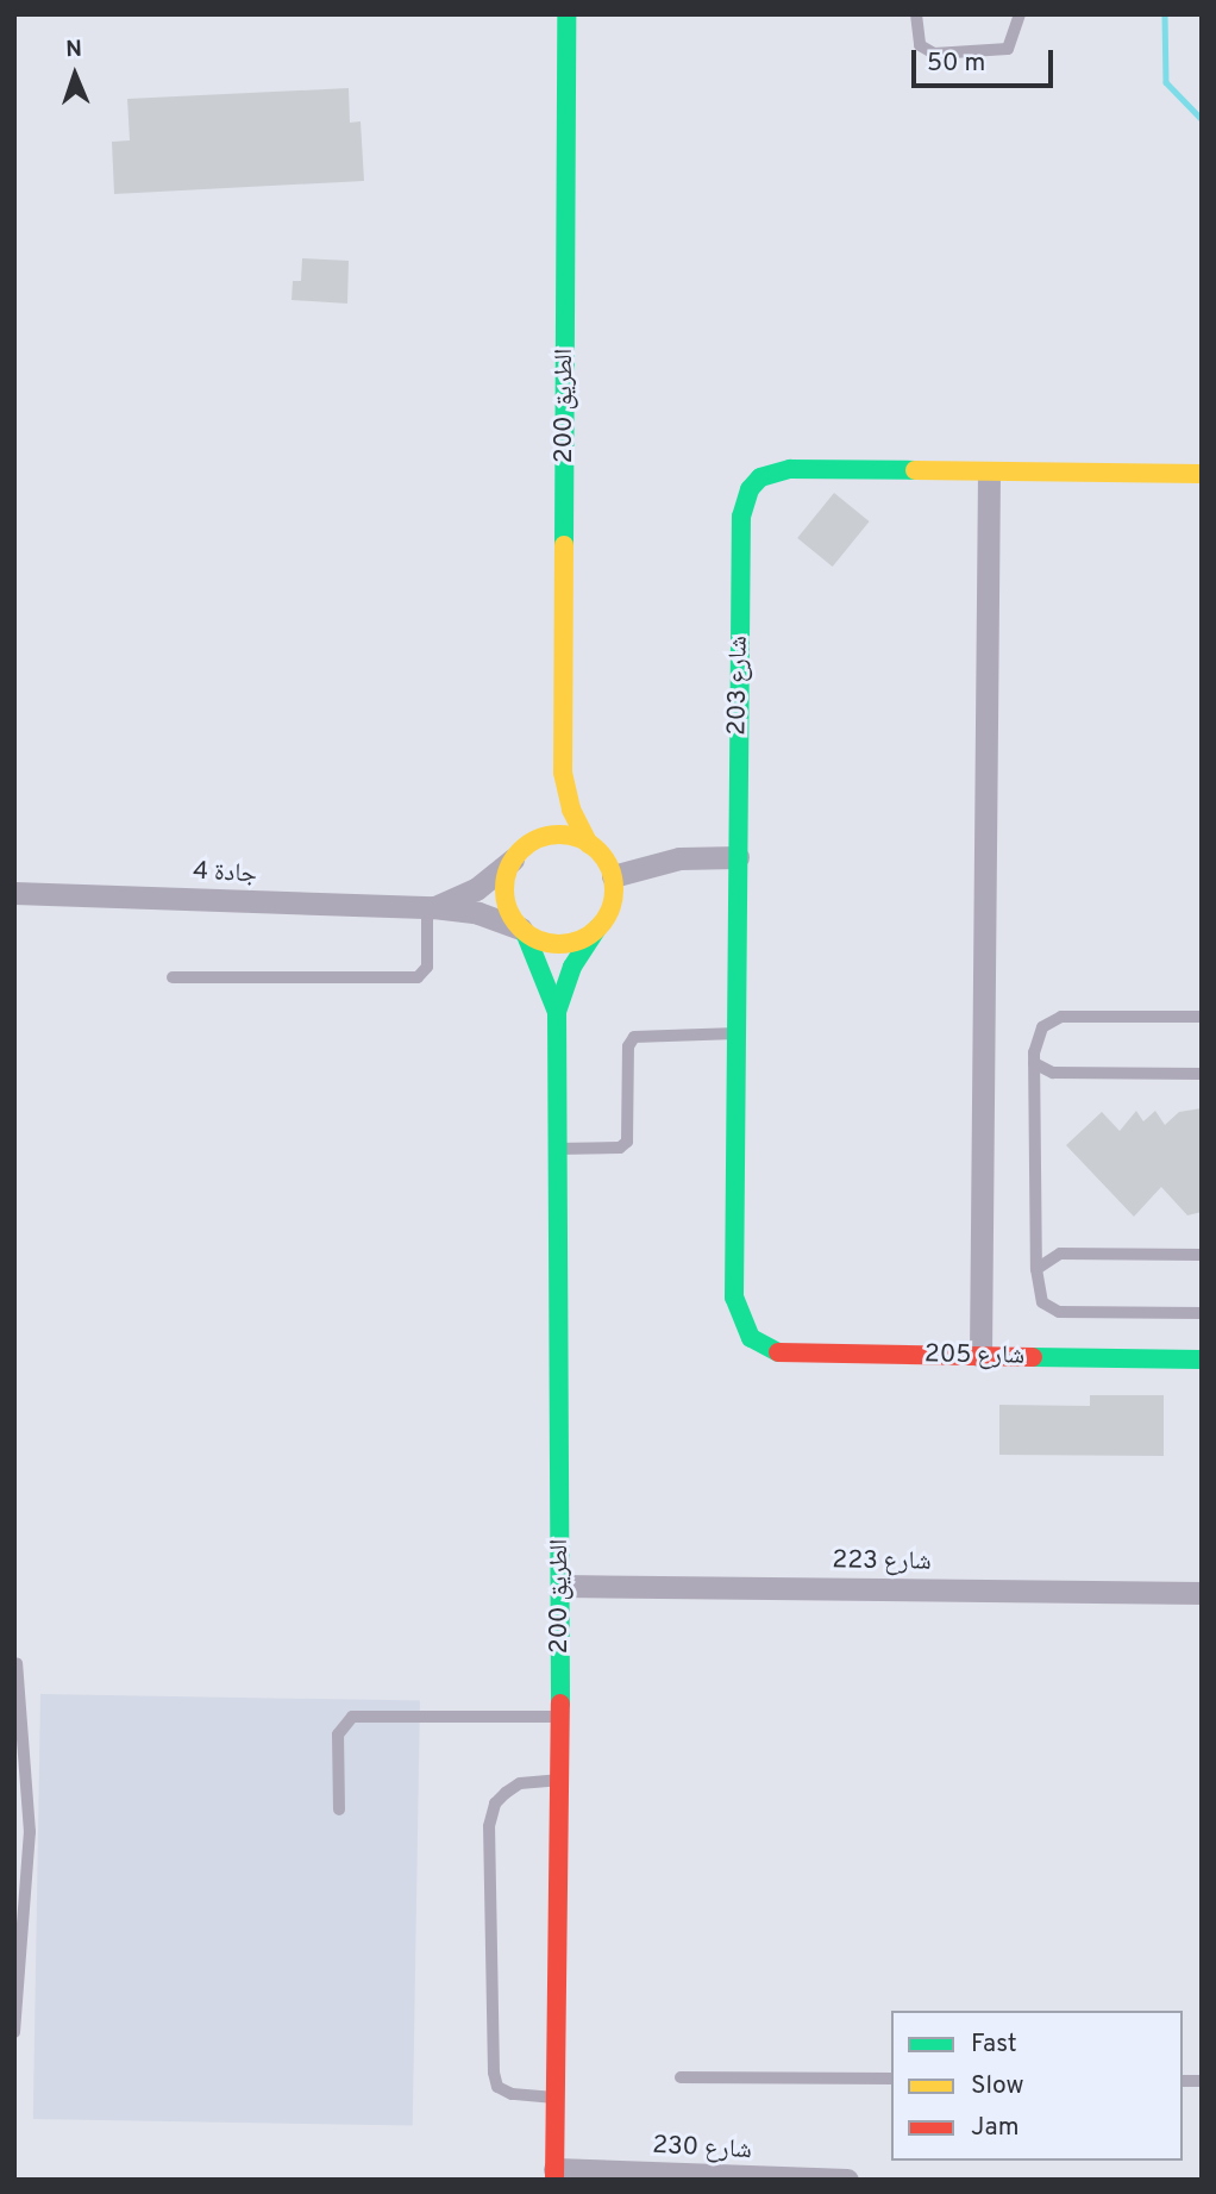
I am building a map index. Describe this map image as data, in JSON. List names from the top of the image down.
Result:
{
  "streets": {
    "main road": ["الطريق 200", "شارع 203", "شارع 205"],
    "street": ["جادة 4", "شارع 223", "شارع 230"]
  },
  "crossings": [
    ["الطريق 200", "جادة 4"],
    ["الطريق 200", "شارع 223"],
    ["الطريق 200", "شارع 230"],
    ["شارع 203", "شارع 205"]
  ],
  "legend": ["Fast", "Slow", "Jam"],
  "scale_bar": "50 m",
  "north": "top"
}
